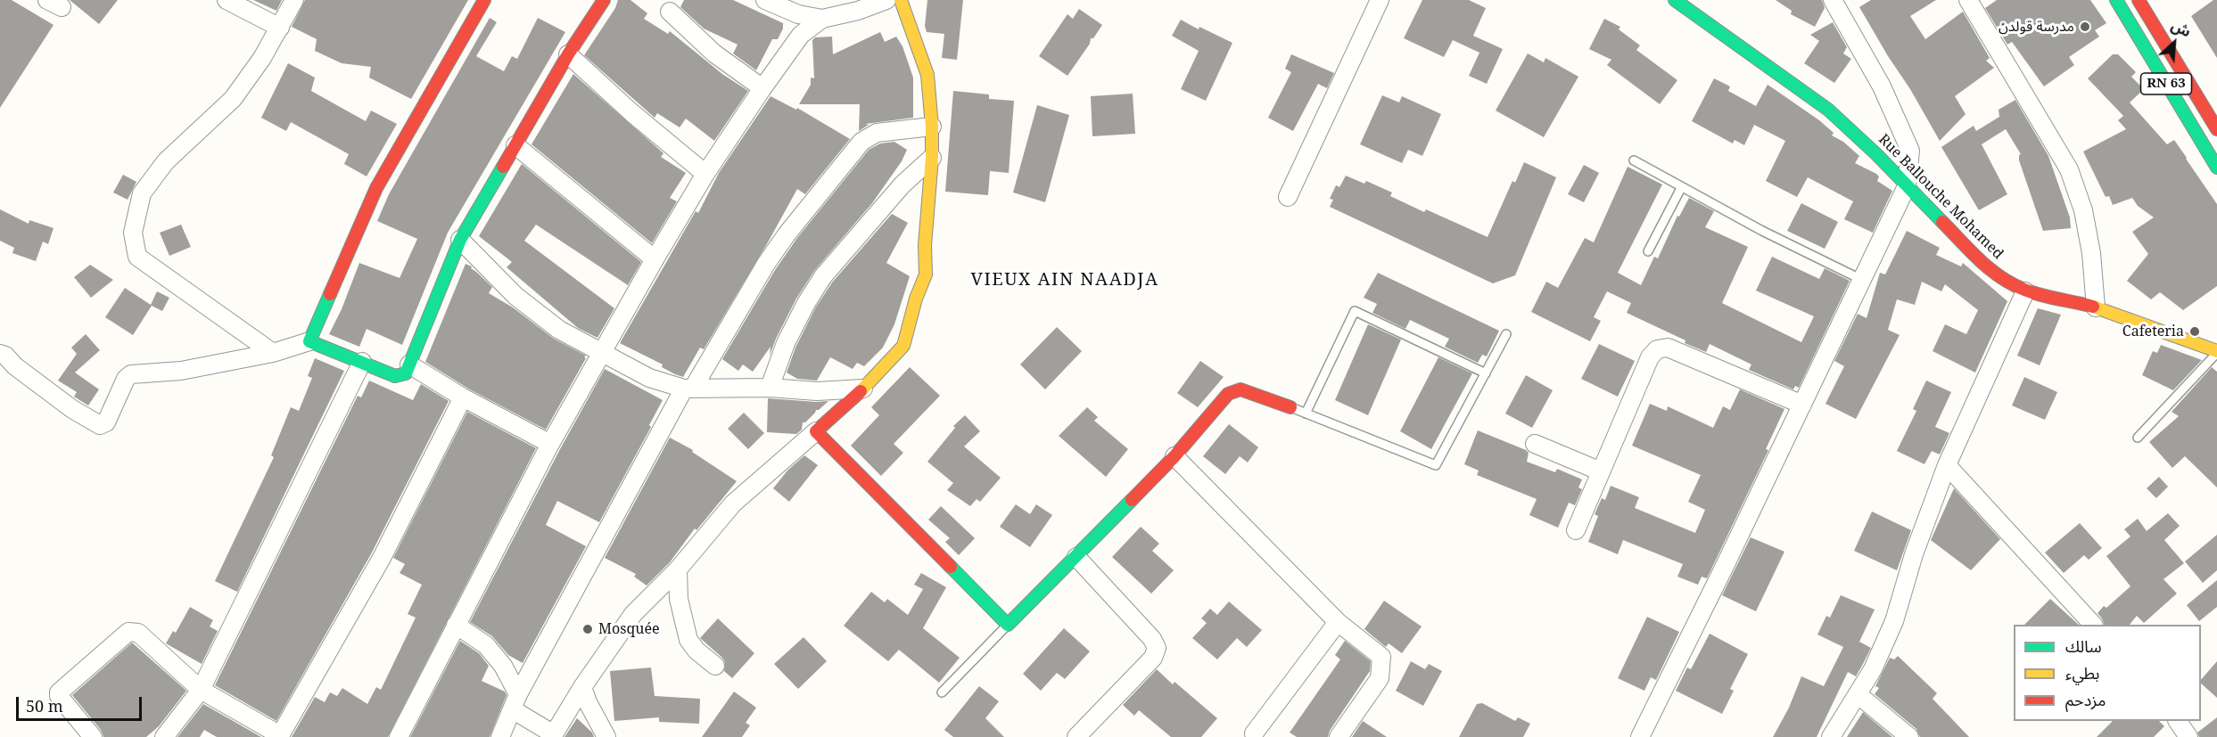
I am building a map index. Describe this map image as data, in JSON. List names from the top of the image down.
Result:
{
  "streets": {
    "street": ["RN 63", "Rue Ballouche Mohamed"]
  },
  "districts": ["VIEUX AIN NAADJA"],
  "places": ["مدرسة قولدن", "Cafeteria", "Mosquée"],
  "legend": ["سالك", "بطيء", "مزدحم"],
  "scale_bar": "50 m",
  "north": "top right"
}
